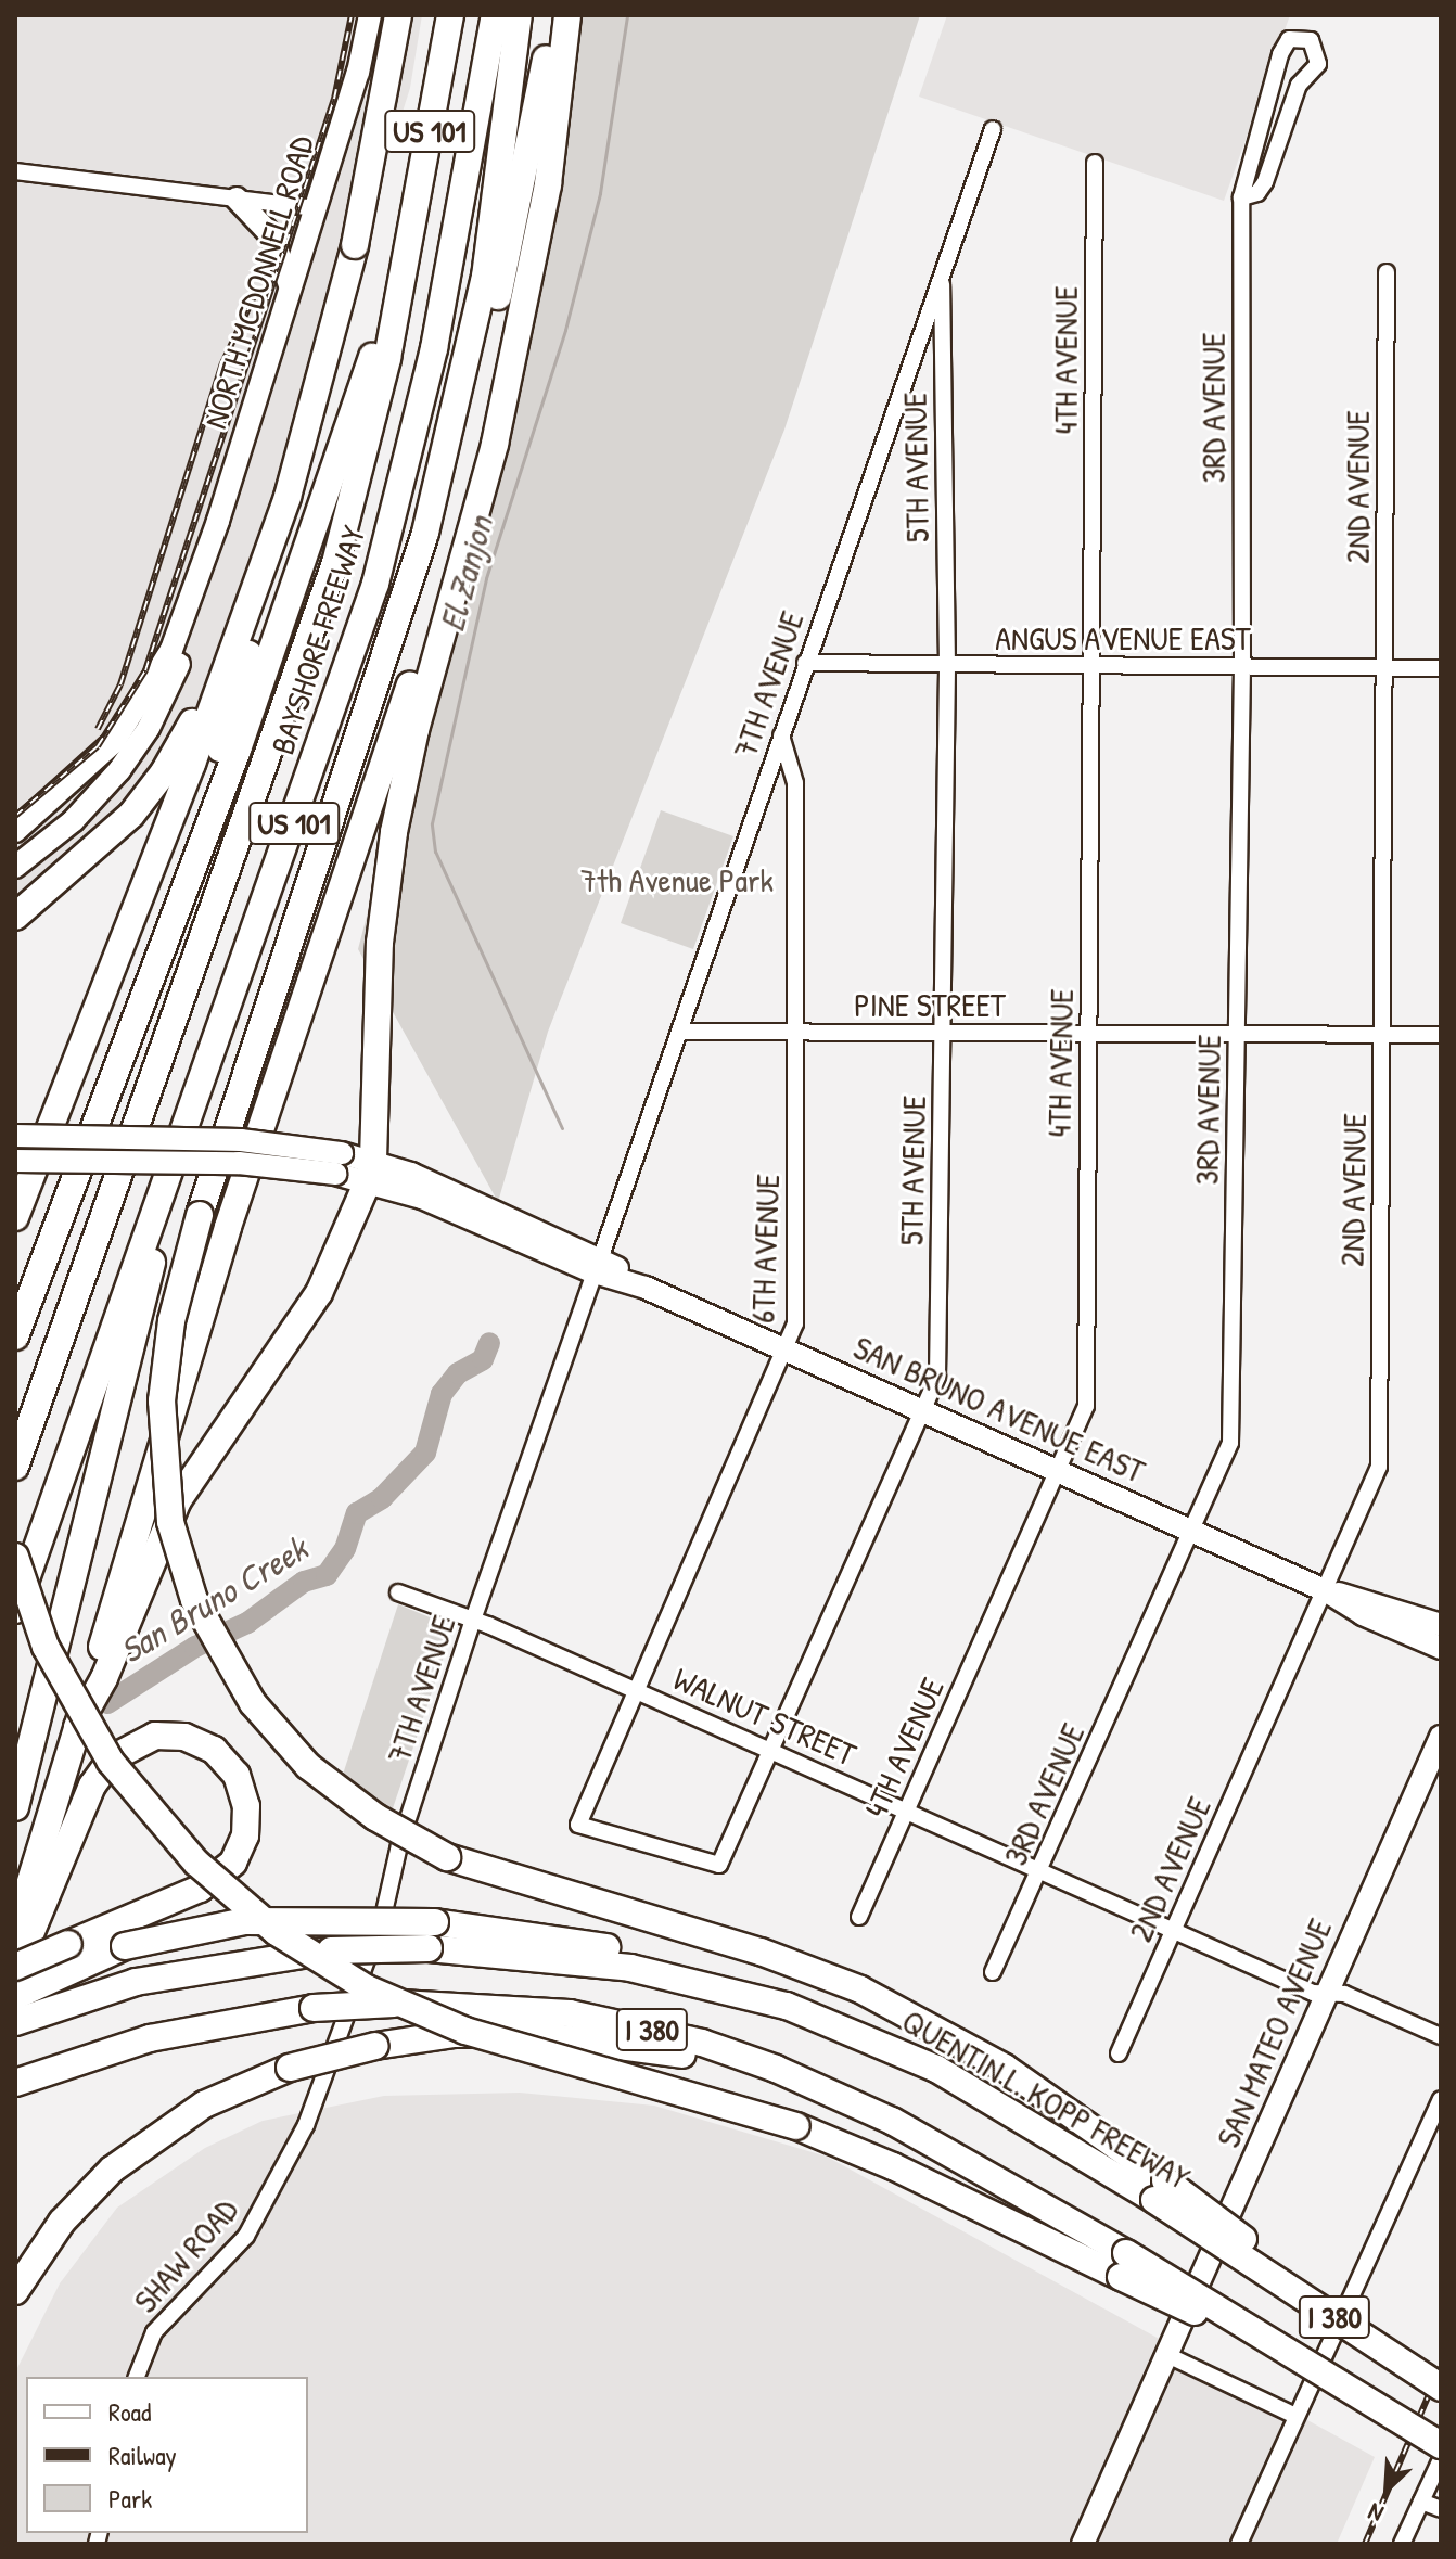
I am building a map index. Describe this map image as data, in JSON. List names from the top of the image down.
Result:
{
  "streets": {
    "highway": [
      "US 101",
      "BAYSHORE FREEWAY",
      "I 380",
      "QUENTIN L. KOPP FREEWAY"
    ],
    "main road": ["NORTH MCDONNELL ROAD", "SAN BRUNO AVENUE EAST", "SAN MATEO AVENUE"],
    "street": [
      "4TH AVENUE",
      "3RD AVENUE",
      "5TH AVENUE",
      "2ND AVENUE",
      "ANGUS AVENUE EAST",
      "7TH AVENUE",
      "PINE STREET",
      "6TH AVENUE",
      "WALNUT STREET",
      "SHAW ROAD"
    ]
  },
  "crossings": [
    ["4TH AVENUE", "ANGUS AVENUE EAST"],
    ["4TH AVENUE", "PINE STREET"],
    ["4TH AVENUE", "SAN BRUNO AVENUE EAST"],
    ["4TH AVENUE", "WALNUT STREET"],
    ["3RD AVENUE", "ANGUS AVENUE EAST"],
    ["3RD AVENUE", "PINE STREET"],
    ["3RD AVENUE", "SAN BRUNO AVENUE EAST"],
    ["3RD AVENUE", "WALNUT STREET"],
    ["5TH AVENUE", "ANGUS AVENUE EAST"],
    ["5TH AVENUE", "7TH AVENUE"],
    ["5TH AVENUE", "PINE STREET"],
    ["5TH AVENUE", "6TH AVENUE"],
    ["5TH AVENUE", "SAN BRUNO AVENUE EAST"],
    ["5TH AVENUE", "WALNUT STREET"],
    ["2ND AVENUE", "ANGUS AVENUE EAST"],
    ["2ND AVENUE", "PINE STREET"],
    ["2ND AVENUE", "SAN BRUNO AVENUE EAST"],
    ["2ND AVENUE", "WALNUT STREET"],
    ["ANGUS AVENUE EAST", "7TH AVENUE"],
    ["7TH AVENUE", "PINE STREET"],
    ["7TH AVENUE", "6TH AVENUE"],
    ["7TH AVENUE", "SAN BRUNO AVENUE EAST"],
    ["7TH AVENUE", "WALNUT STREET"],
    ["7TH AVENUE", "SHAW ROAD"],
    ["PINE STREET", "6TH AVENUE"],
    ["6TH AVENUE", "SAN BRUNO AVENUE EAST"],
    ["6TH AVENUE", "WALNUT STREET"],
    ["WALNUT STREET", "SAN MATEO AVENUE"]
  ],
  "water": ["El Zanjon", "San Bruno Creek"],
  "parks": ["7th Avenue Park"],
  "legend": ["Road", "Railway", "Park"],
  "north": "bottom left"
}
